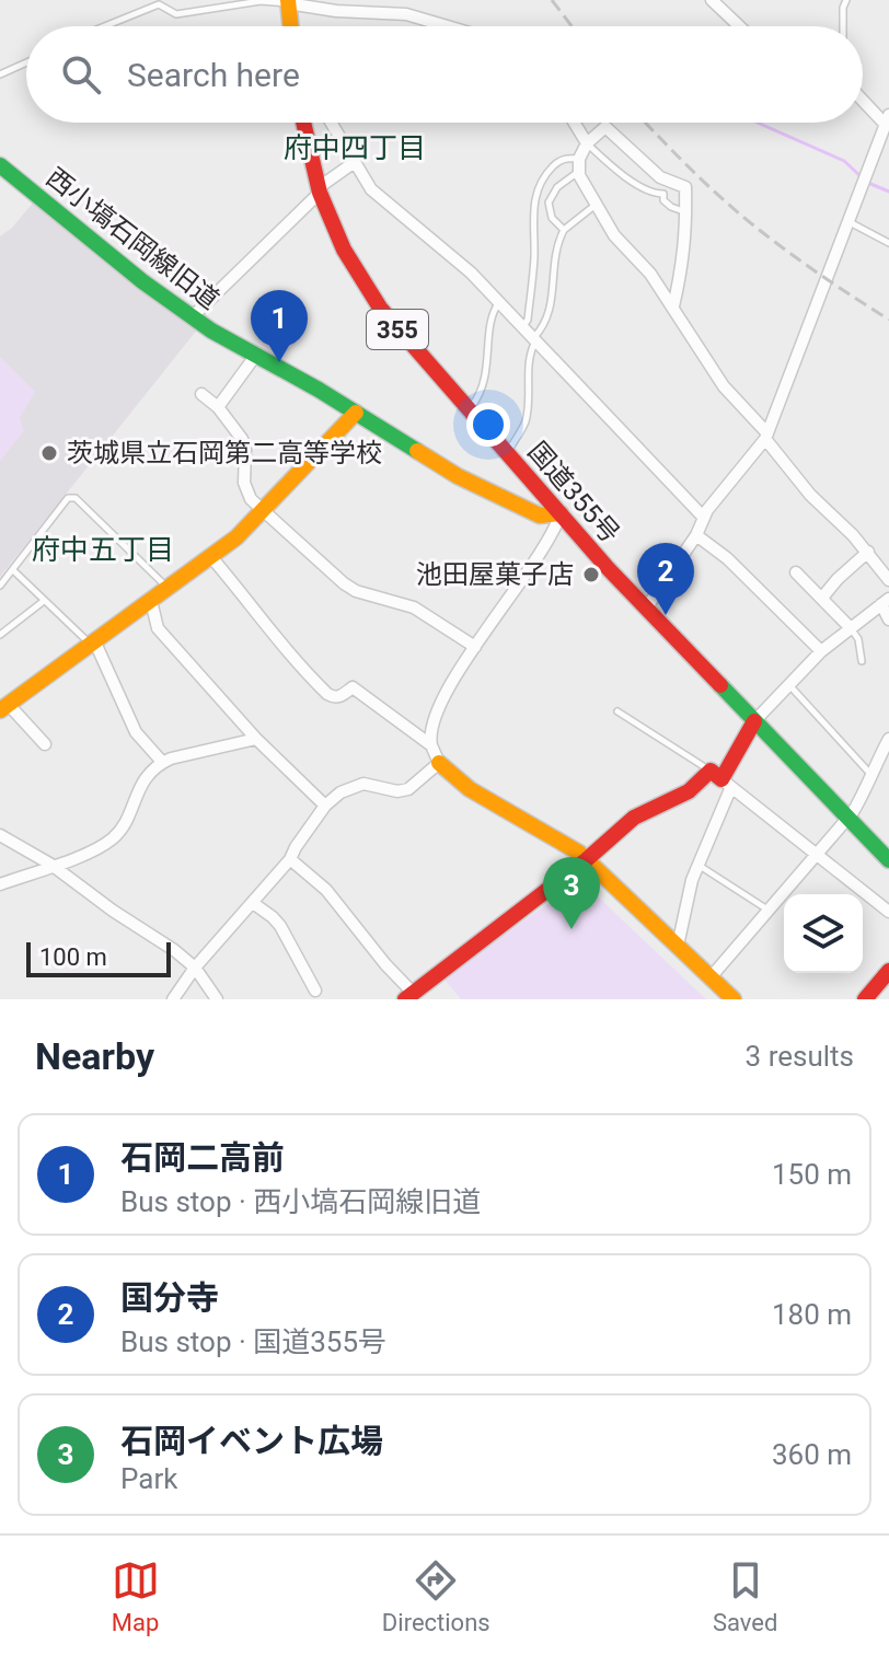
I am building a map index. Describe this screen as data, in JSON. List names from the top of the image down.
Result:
{
  "streets": {
    "main road": ["西小塙石岡線旧道", "355", "国道355号"]
  },
  "crossings": [
    ["西小塙石岡線旧道", "国道355号"]
  ],
  "districts": ["府中四丁目", "府中五丁目"],
  "places": ["茨城県立石岡第二高等学校", "池田屋菓子店"],
  "scale_bar": "100 m",
  "page": {
    "search": "Search here",
    "pins": ["1", "2", "3"],
    "scale": "100 m",
    "heading": ["Nearby", "3 results"],
    "list": [
      {
        "mark": "1",
        "name": "石岡二高前",
        "note": "Bus stop · 西小塙石岡線旧道",
        "value": "150 m"
      },
      {
        "mark": "2",
        "name": "国分寺",
        "note": "Bus stop · 国道355号",
        "value": "180 m"
      },
      {
        "mark": "3",
        "name": "石岡イベント広場",
        "note": "Park",
        "value": "360 m"
      }
    ],
    "nav": ["Map", "Directions", "Saved"]
  }
}
